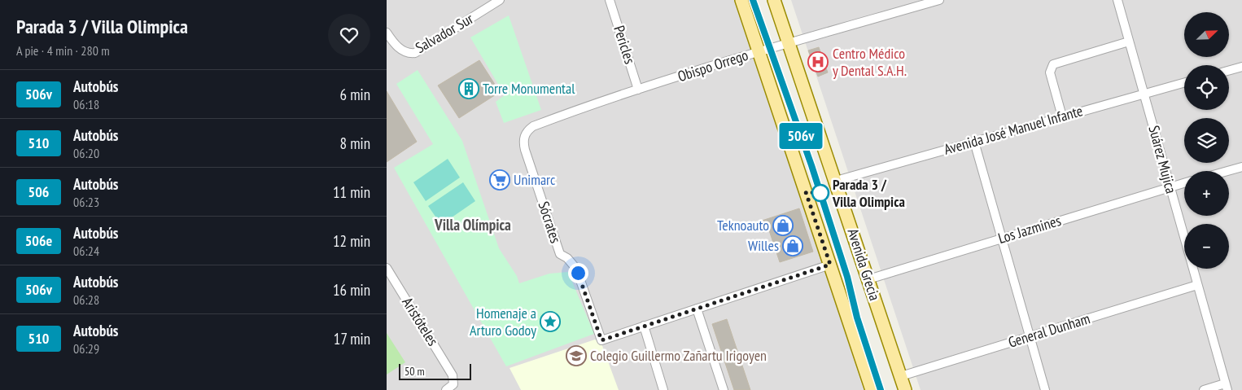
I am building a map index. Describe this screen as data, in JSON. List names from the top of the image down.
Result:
{
  "streets": {
    "main road": ["Avenida Grecia"],
    "street": [
      "Salvador Sur",
      "Pericles",
      "Obispo Orrego",
      "Avenida José Manuel Infante",
      "Suárez Mujica",
      "Sócrates",
      "Los Jazmines",
      "Aristóteles",
      "General Dunham"
    ]
  },
  "crossings": [
    ["Pericles", "Obispo Orrego"],
    ["Obispo Orrego", "Sócrates"],
    ["Obispo Orrego", "Avenida Grecia"],
    ["Avenida José Manuel Infante", "Suárez Mujica"],
    ["Avenida José Manuel Infante", "Avenida Grecia"],
    ["Suárez Mujica", "Los Jazmines"],
    ["Suárez Mujica", "General Dunham"],
    ["Los Jazmines", "Avenida Grecia"],
    ["Avenida Grecia", "General Dunham"]
  ],
  "districts": ["Villa Olímpica"],
  "places": {
    "hospital": ["Centro Médico y Dental S.A.H."],
    "building": ["Torre Monumental"],
    "supermarket": ["Unimarc"],
    "other": ["Parada 3 / Villa Olimpica"],
    "shop": ["Teknoauto", "Willes"],
    "place": ["Homenaje a Arturo Godoy"],
    "school or university": ["Colegio Guillermo Zañartu Irigoyen"]
  },
  "lines": ["bus line 506v"],
  "scale_bar": "50 m",
  "north": "top right",
  "page": {
    "heading": ["Parada 3 / Villa Olimpica", "A pie · 4 min · 280 m"],
    "on_map": "506v",
    "map_buttons": ["+", "−"],
    "list": [
      {
        "mark": "506v",
        "name": "Autobús",
        "note": "06:18",
        "value": "6 min"
      },
      {
        "mark": "510",
        "name": "Autobús",
        "note": "06:20",
        "value": "8 min"
      },
      {
        "mark": "506",
        "name": "Autobús",
        "note": "06:23",
        "value": "11 min"
      },
      {
        "mark": "506e",
        "name": "Autobús",
        "note": "06:24",
        "value": "12 min"
      },
      {
        "mark": "506v",
        "name": "Autobús",
        "note": "06:28",
        "value": "16 min"
      },
      {
        "mark": "510",
        "name": "Autobús",
        "note": "06:29",
        "value": "17 min"
      }
    ],
    "scale": "50 m"
  }
}
